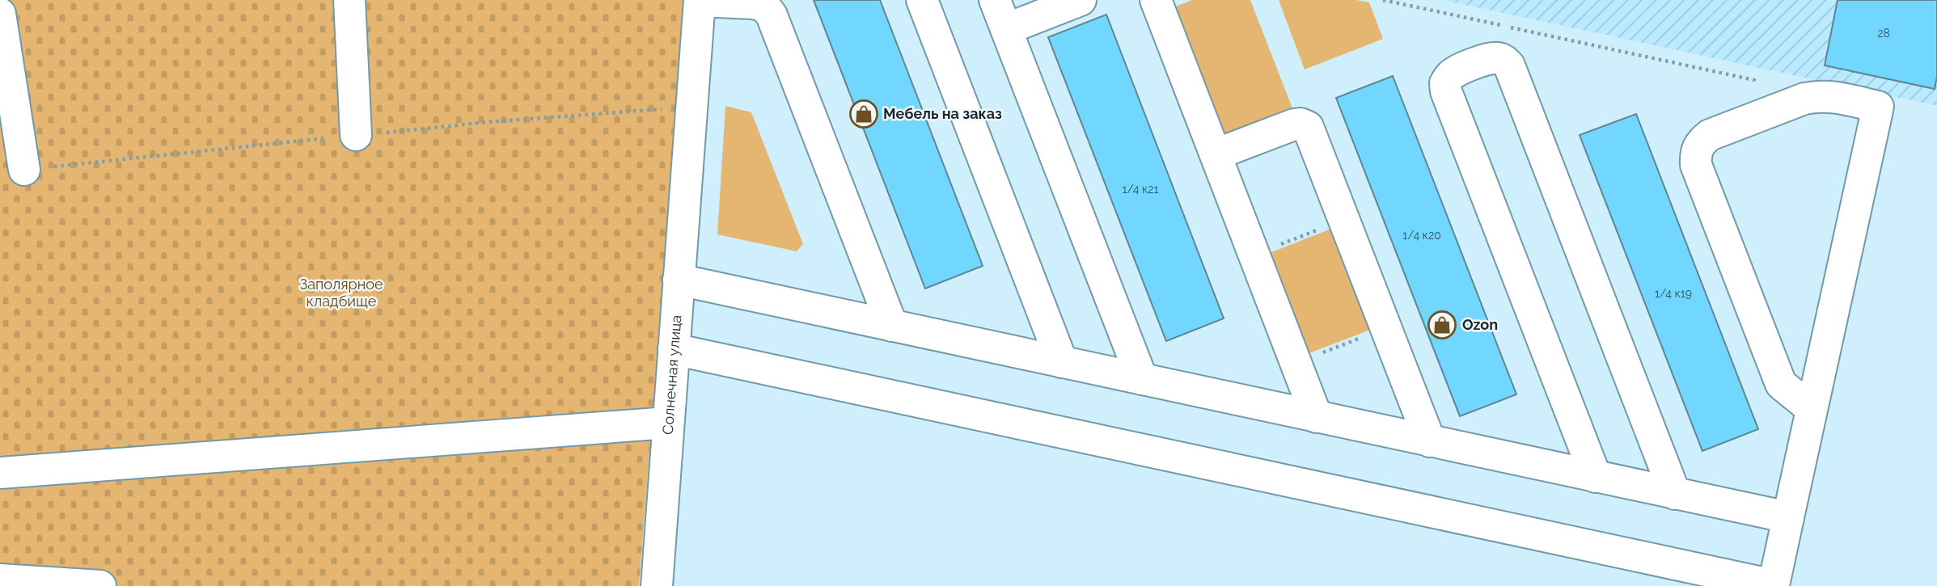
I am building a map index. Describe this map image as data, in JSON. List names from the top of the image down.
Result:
{
  "streets": {
    "street": ["Солнечная улица"]
  },
  "parks": ["Заполярное кладбище"],
  "places": {
    "shop": ["Мебель на заказ", "Ozon"]
  },
  "house_numbers": [
    "28",
    "1/4 к21",
    "1/4 к20",
    "1/4 к19"
  ]
}
